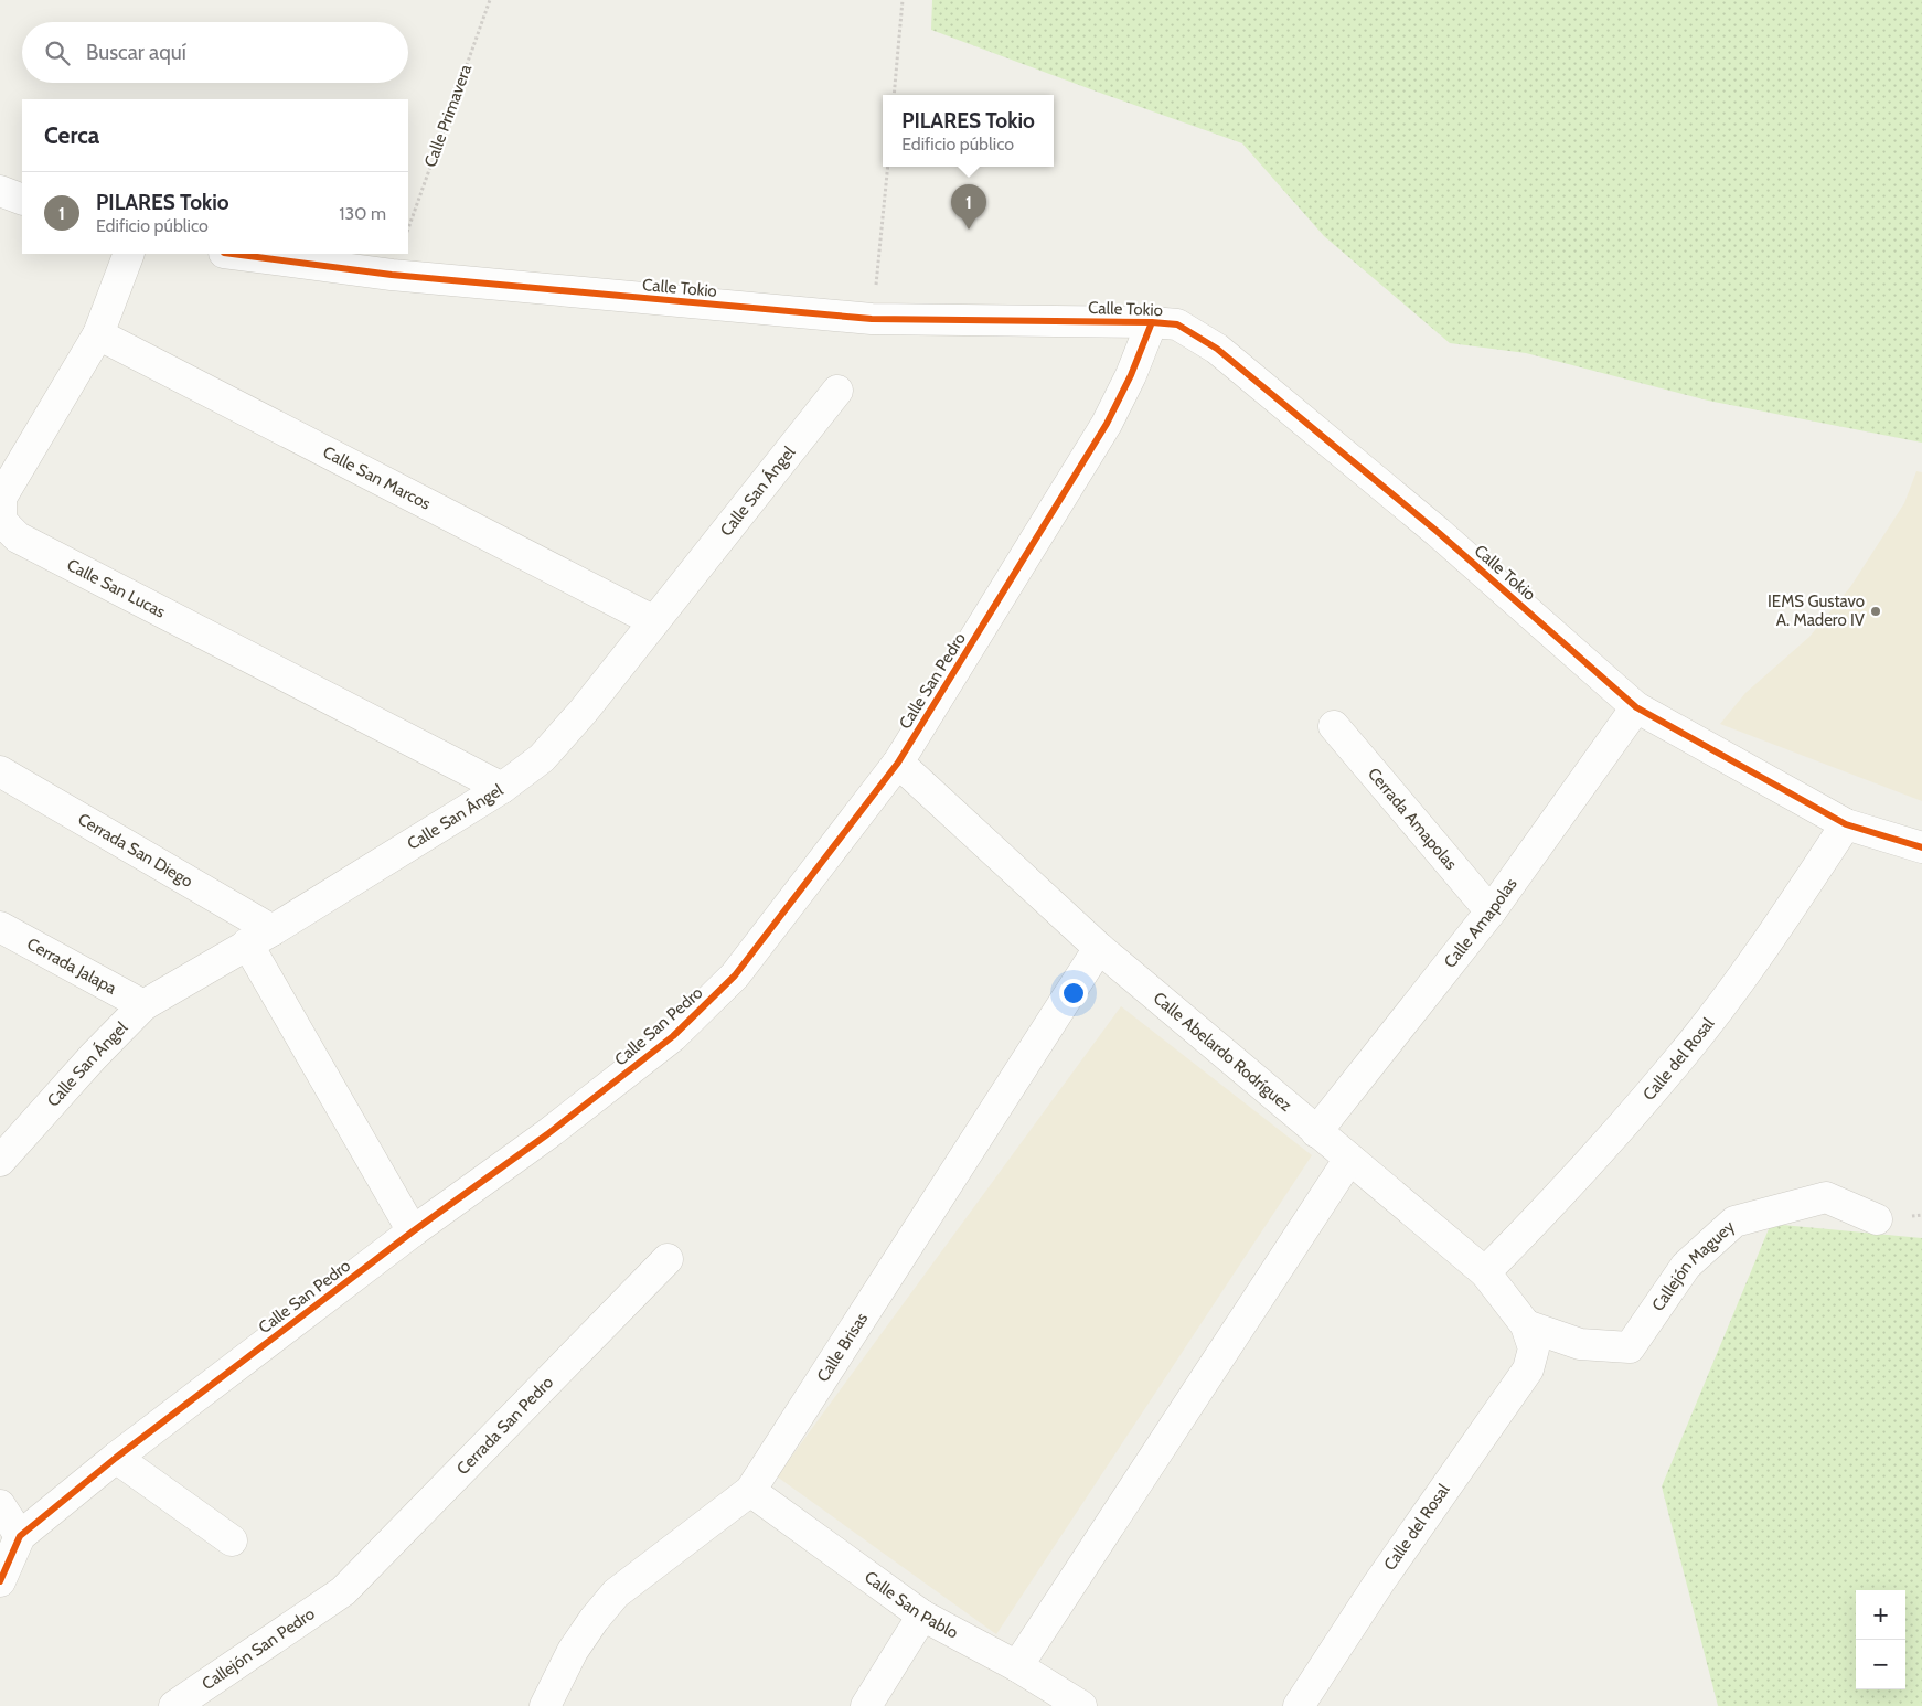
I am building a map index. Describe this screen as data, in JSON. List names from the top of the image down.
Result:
{
  "streets": {
    "street": [
      "Calle Tokio",
      "Calle San Marcos",
      "Calle San Ángel",
      "Calle San Lucas",
      "Calle San Pedro",
      "Cerrada Amapolas",
      "Cerrada San Diego",
      "Calle Amapolas",
      "Cerrada Jalapa",
      "Calle Abelardo Rodríguez",
      "Calle del Rosal",
      "Callejón Maguey",
      "Calle Brisas",
      "Cerrada San Pedro",
      "Calle San Pablo",
      "Callejón San Pedro"
    ],
    "path": ["Calle Primavera"]
  },
  "crossings": [
    ["Calle Tokio", "Calle San Pedro"],
    ["Calle Tokio", "Calle Amapolas"],
    ["Calle Tokio", "Calle del Rosal"],
    ["Calle San Marcos", "Calle San Ángel"],
    ["Calle San Marcos", "Calle San Lucas"],
    ["Calle San Ángel", "Calle San Lucas"],
    ["Calle San Ángel", "Cerrada San Diego"],
    ["Calle San Ángel", "Cerrada Jalapa"],
    ["Calle San Pedro", "Calle Abelardo Rodríguez"],
    ["Cerrada Amapolas", "Calle Amapolas"],
    ["Calle Amapolas", "Calle Abelardo Rodríguez"],
    ["Calle Abelardo Rodríguez", "Calle del Rosal"],
    ["Calle Abelardo Rodríguez", "Callejón Maguey"],
    ["Calle Abelardo Rodríguez", "Calle Brisas"],
    ["Calle del Rosal", "Callejón Maguey"],
    ["Calle Brisas", "Calle San Pablo"],
    ["Cerrada San Pedro", "Callejón San Pedro"]
  ],
  "places": ["IEMS Gustavo A. Madero IV"],
  "page": {
    "search": "Buscar aquí",
    "popup": ["PILARES Tokio", "Edificio público"],
    "heading": "Cerca",
    "list": [
      {
        "mark": "1",
        "name": "PILARES Tokio",
        "note": "Edificio público",
        "value": "130 m"
      }
    ],
    "pins": "1",
    "map_buttons": ["+", "−"]
  }
}
